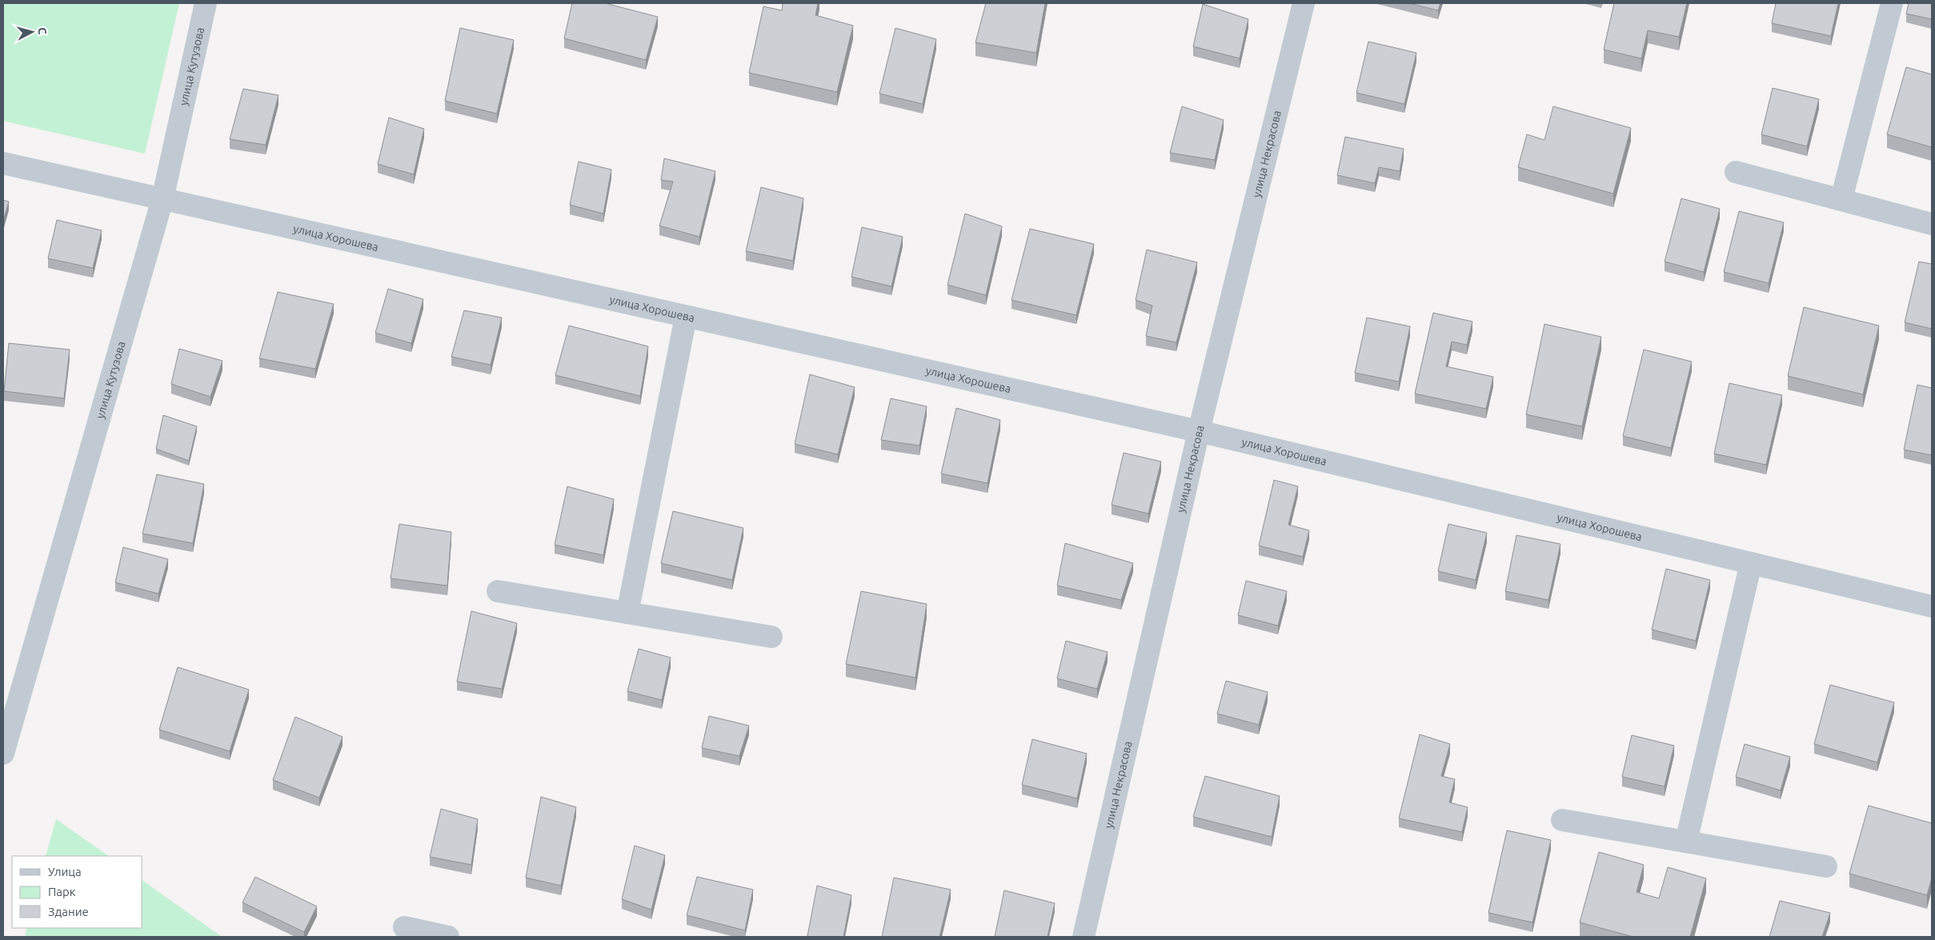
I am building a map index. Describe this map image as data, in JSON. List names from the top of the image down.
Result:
{
  "streets": {
    "street": ["улица Кутузова", "улица Некрасова", "улица Хорошева"]
  },
  "crossings": [
    ["улица Кутузова", "улица Хорошева"],
    ["улица Некрасова", "улица Хорошева"]
  ],
  "legend": ["Улица", "Парк", "Здание"],
  "north": "right"
}
